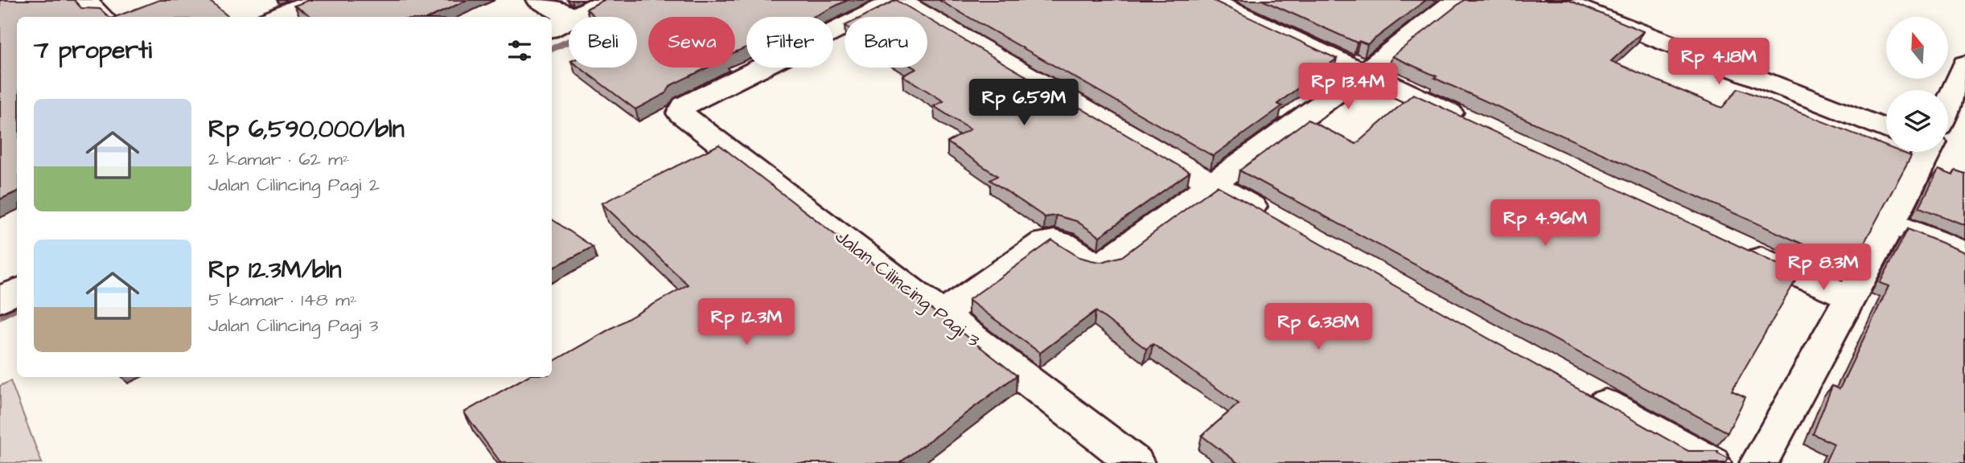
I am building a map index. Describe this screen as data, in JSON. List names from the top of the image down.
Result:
{
  "streets": {
    "street": ["Jalan Cilincing Pagi 3"]
  },
  "north": "top",
  "page": {
    "chip": [
      "Beli",
      "Sewa",
      "Filter",
      "Baru"
    ],
    "heading": "7 properti",
    "price": [
      "Rp 4.18M",
      "Rp 13.4M",
      "Rp 6.59M",
      "Rp 4.96M",
      "Rp 8.3M",
      "Rp 12.3M",
      "Rp 6.38M"
    ],
    "list": [
      {
        "name": "Rp 6,590,000/bln",
        "note": "2 kamar · 62 m² · Jalan Cilincing Pagi 2"
      },
      {
        "name": "Rp 12.3M/bln",
        "note": "5 kamar · 148 m² · Jalan Cilincing Pagi 3"
      }
    ]
  }
}
